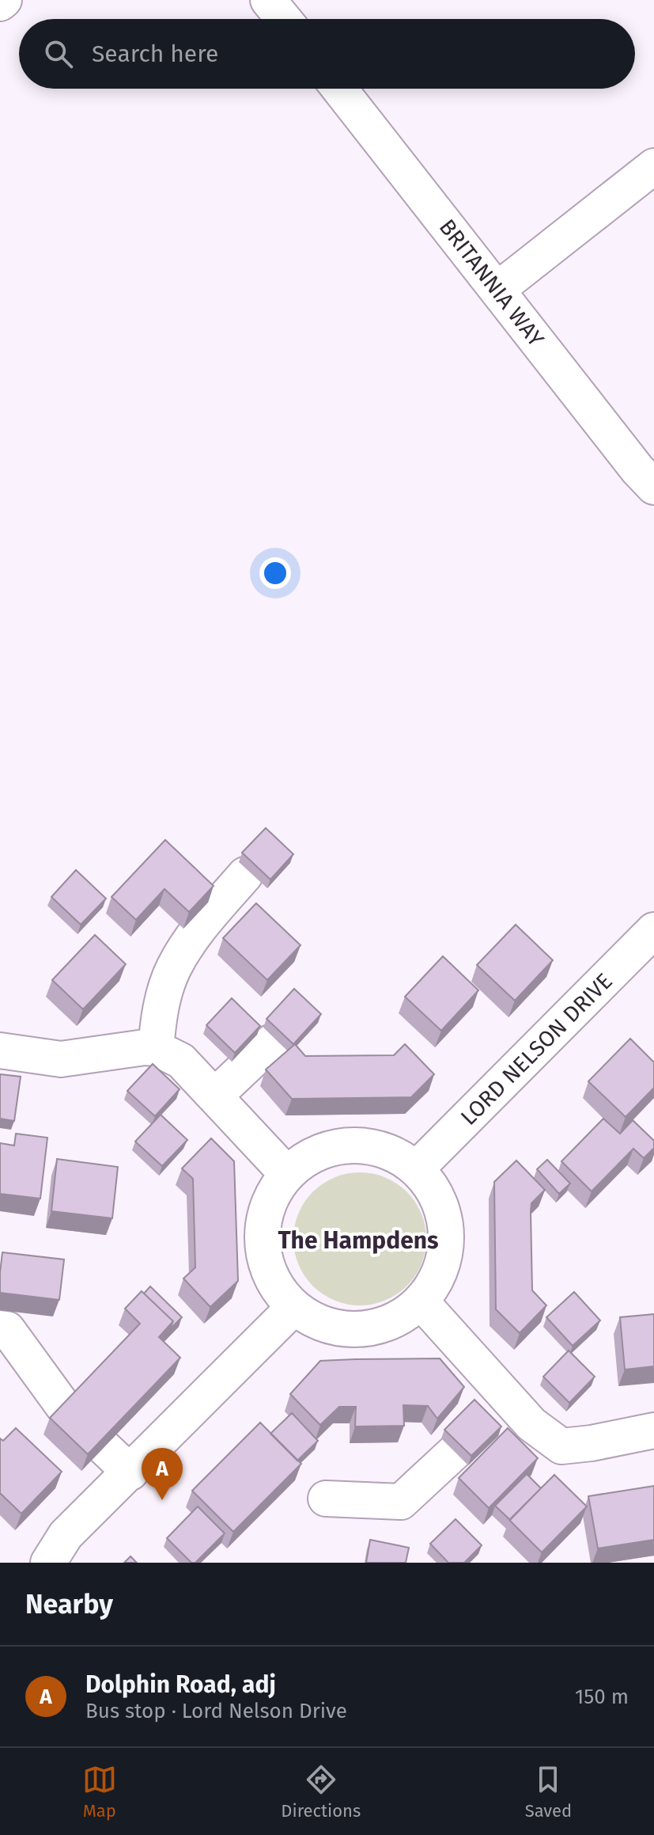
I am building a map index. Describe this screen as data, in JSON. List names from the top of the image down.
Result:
{
  "streets": {
    "street": ["BRITANNIA WAY", "LORD NELSON DRIVE"]
  },
  "districts": ["The Hampdens"],
  "page": {
    "search": "Search here",
    "pins": "A",
    "heading": "Nearby",
    "list": [
      {
        "mark": "A",
        "name": "Dolphin Road, adj",
        "note": "Bus stop · Lord Nelson Drive",
        "value": "150 m"
      }
    ],
    "nav": ["Map", "Directions", "Saved"]
  }
}
